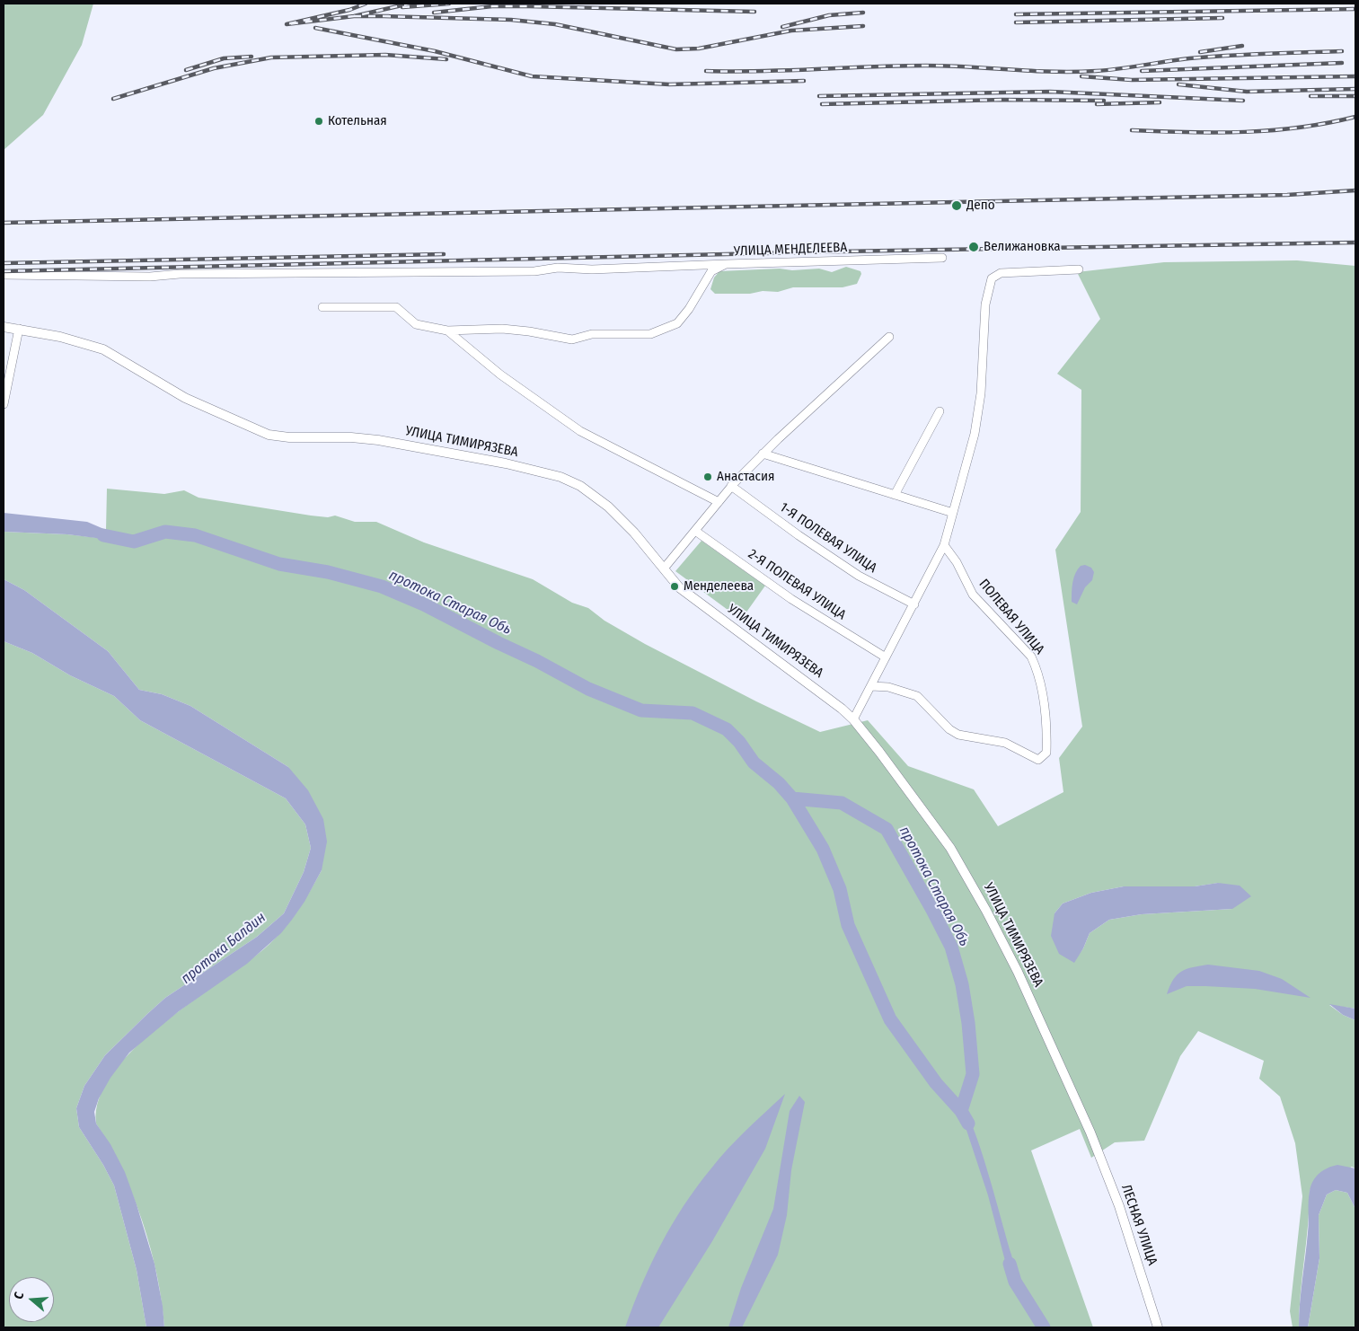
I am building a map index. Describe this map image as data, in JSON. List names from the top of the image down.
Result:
{
  "streets": {
    "street": [
      "УЛИЦА МЕНДЕЛЕЕВА",
      "УЛИЦА ТИМИРЯЗЕВА",
      "1-Я ПОЛЕВАЯ УЛИЦА",
      "2-Я ПОЛЕВАЯ УЛИЦА",
      "ПОЛЕВАЯ УЛИЦА",
      "ЛЕСНАЯ УЛИЦА"
    ]
  },
  "crossings": [
    ["УЛИЦА ТИМИРЯЗЕВА", "ЛЕСНАЯ УЛИЦА"]
  ],
  "water": ["протока Старая Обь", "протока Балдин"],
  "places": [
    "Котельная",
    "Депо",
    "Велижановка",
    "Анастасия",
    "Менделеева"
  ],
  "north": "left"
}
